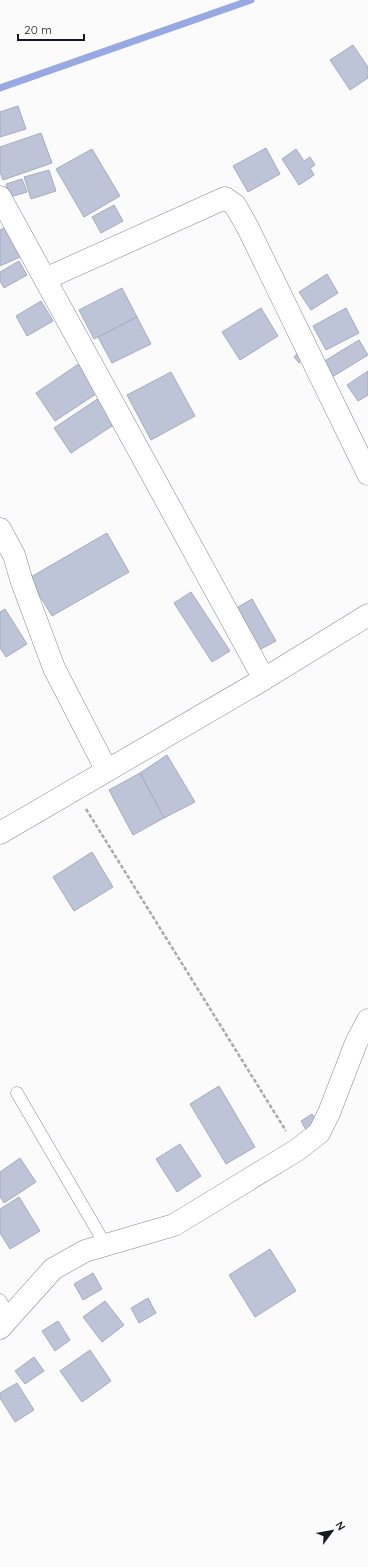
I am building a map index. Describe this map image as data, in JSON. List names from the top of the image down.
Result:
{
  "scale_bar": "20 m",
  "north": "top right"
}
